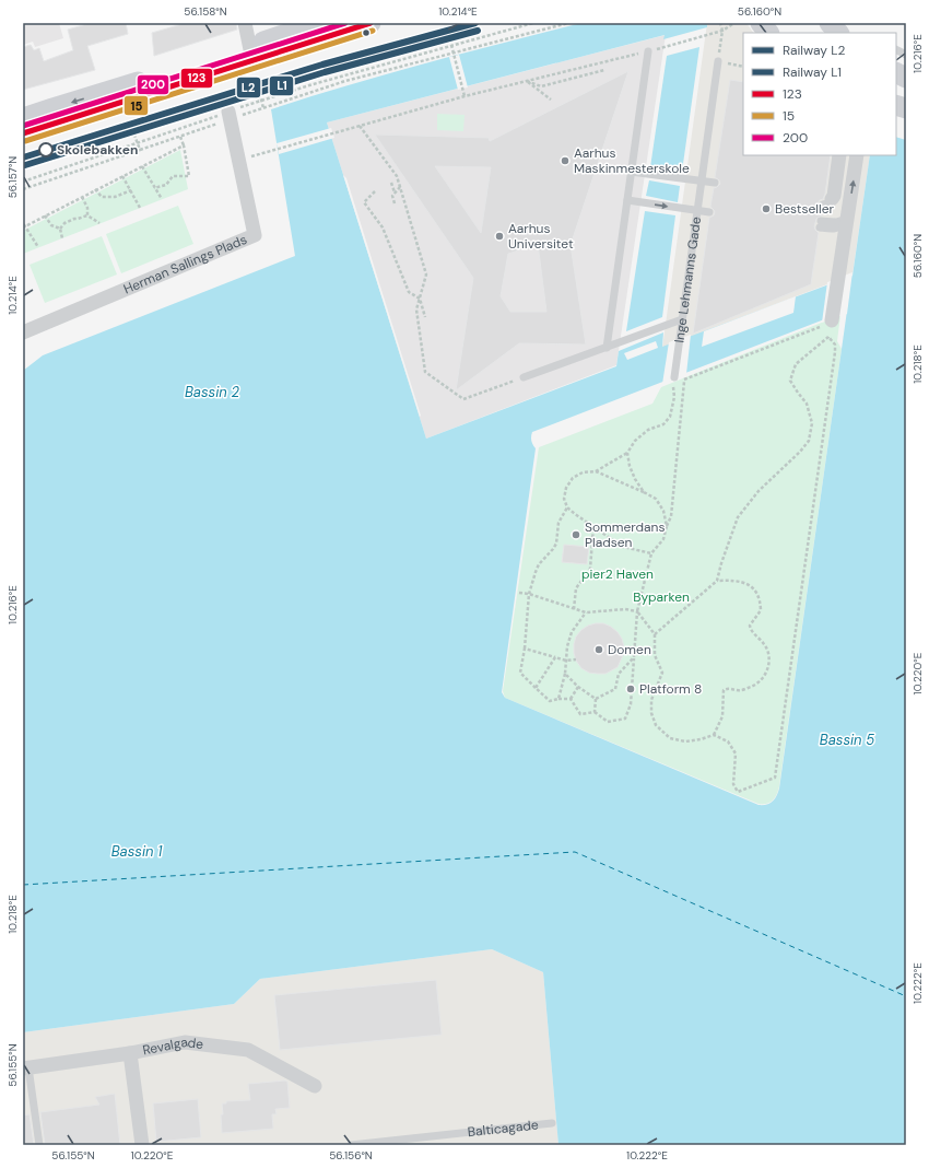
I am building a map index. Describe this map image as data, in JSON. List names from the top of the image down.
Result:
{
  "streets": {
    "street": ["Herman Sallings Plads", "Revalgade"],
    "lane": ["Inge Lehmanns Gade", "Balticagade"]
  },
  "water": ["Bassin 2", "Bassin 5", "Bassin 1"],
  "parks": ["pier2 Haven", "Byparken"],
  "places": [
    "Skolebakken",
    "Aarhus Maskinmesterskole",
    "Bestseller",
    "Aarhus Universitet",
    "Sommerdans Pladsen",
    "Domen",
    "Platform 8"
  ],
  "lines": [
    "rail line L2",
    "transit line 123",
    "transit line 200",
    "rail line L1",
    "transit line 15"
  ],
  "legend": [
    "Railway L2",
    "Railway L1",
    "123",
    "15",
    "200"
  ],
  "coordinates": [
    "56.158°N",
    "10.214°E",
    "56.160°N",
    "10.216°E",
    "56.157°N",
    "10.218°E",
    "10.220°E",
    "10.222°E",
    "56.155°N",
    "56.156°N"
  ]
}
